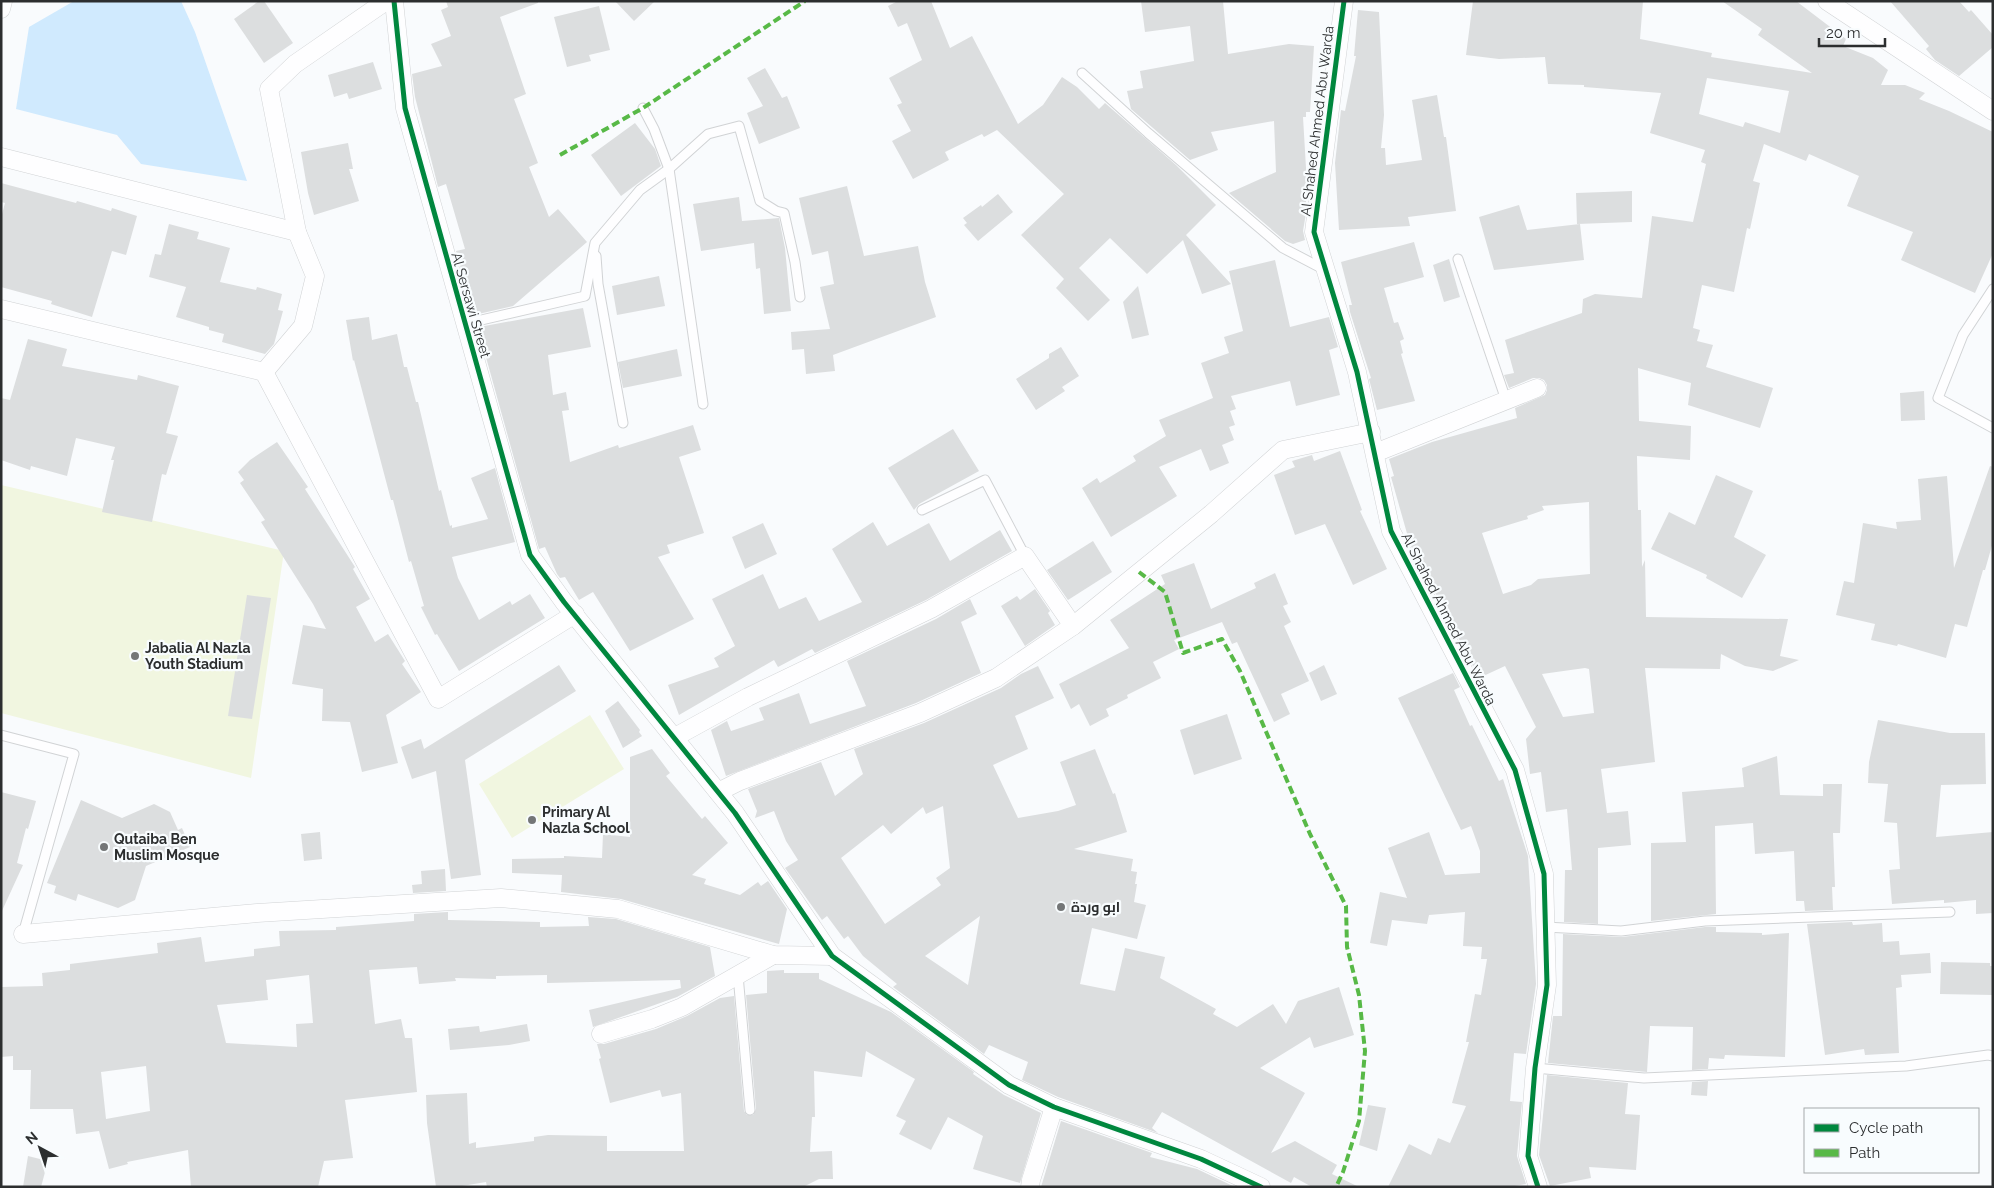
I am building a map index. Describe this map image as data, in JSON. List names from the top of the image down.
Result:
{
  "streets": {
    "street": ["Al Shahed Ahmed Abu Warda", "Al Sersawi Street"]
  },
  "places": [
    "Jabalia Al Nazla Youth Stadium",
    "Primary Al Nazla School",
    "Qutaiba Ben Muslim Mosque",
    "ابو وردة"
  ],
  "legend": ["Cycle path", "Path"],
  "scale_bar": "20 m",
  "north": "top left"
}
